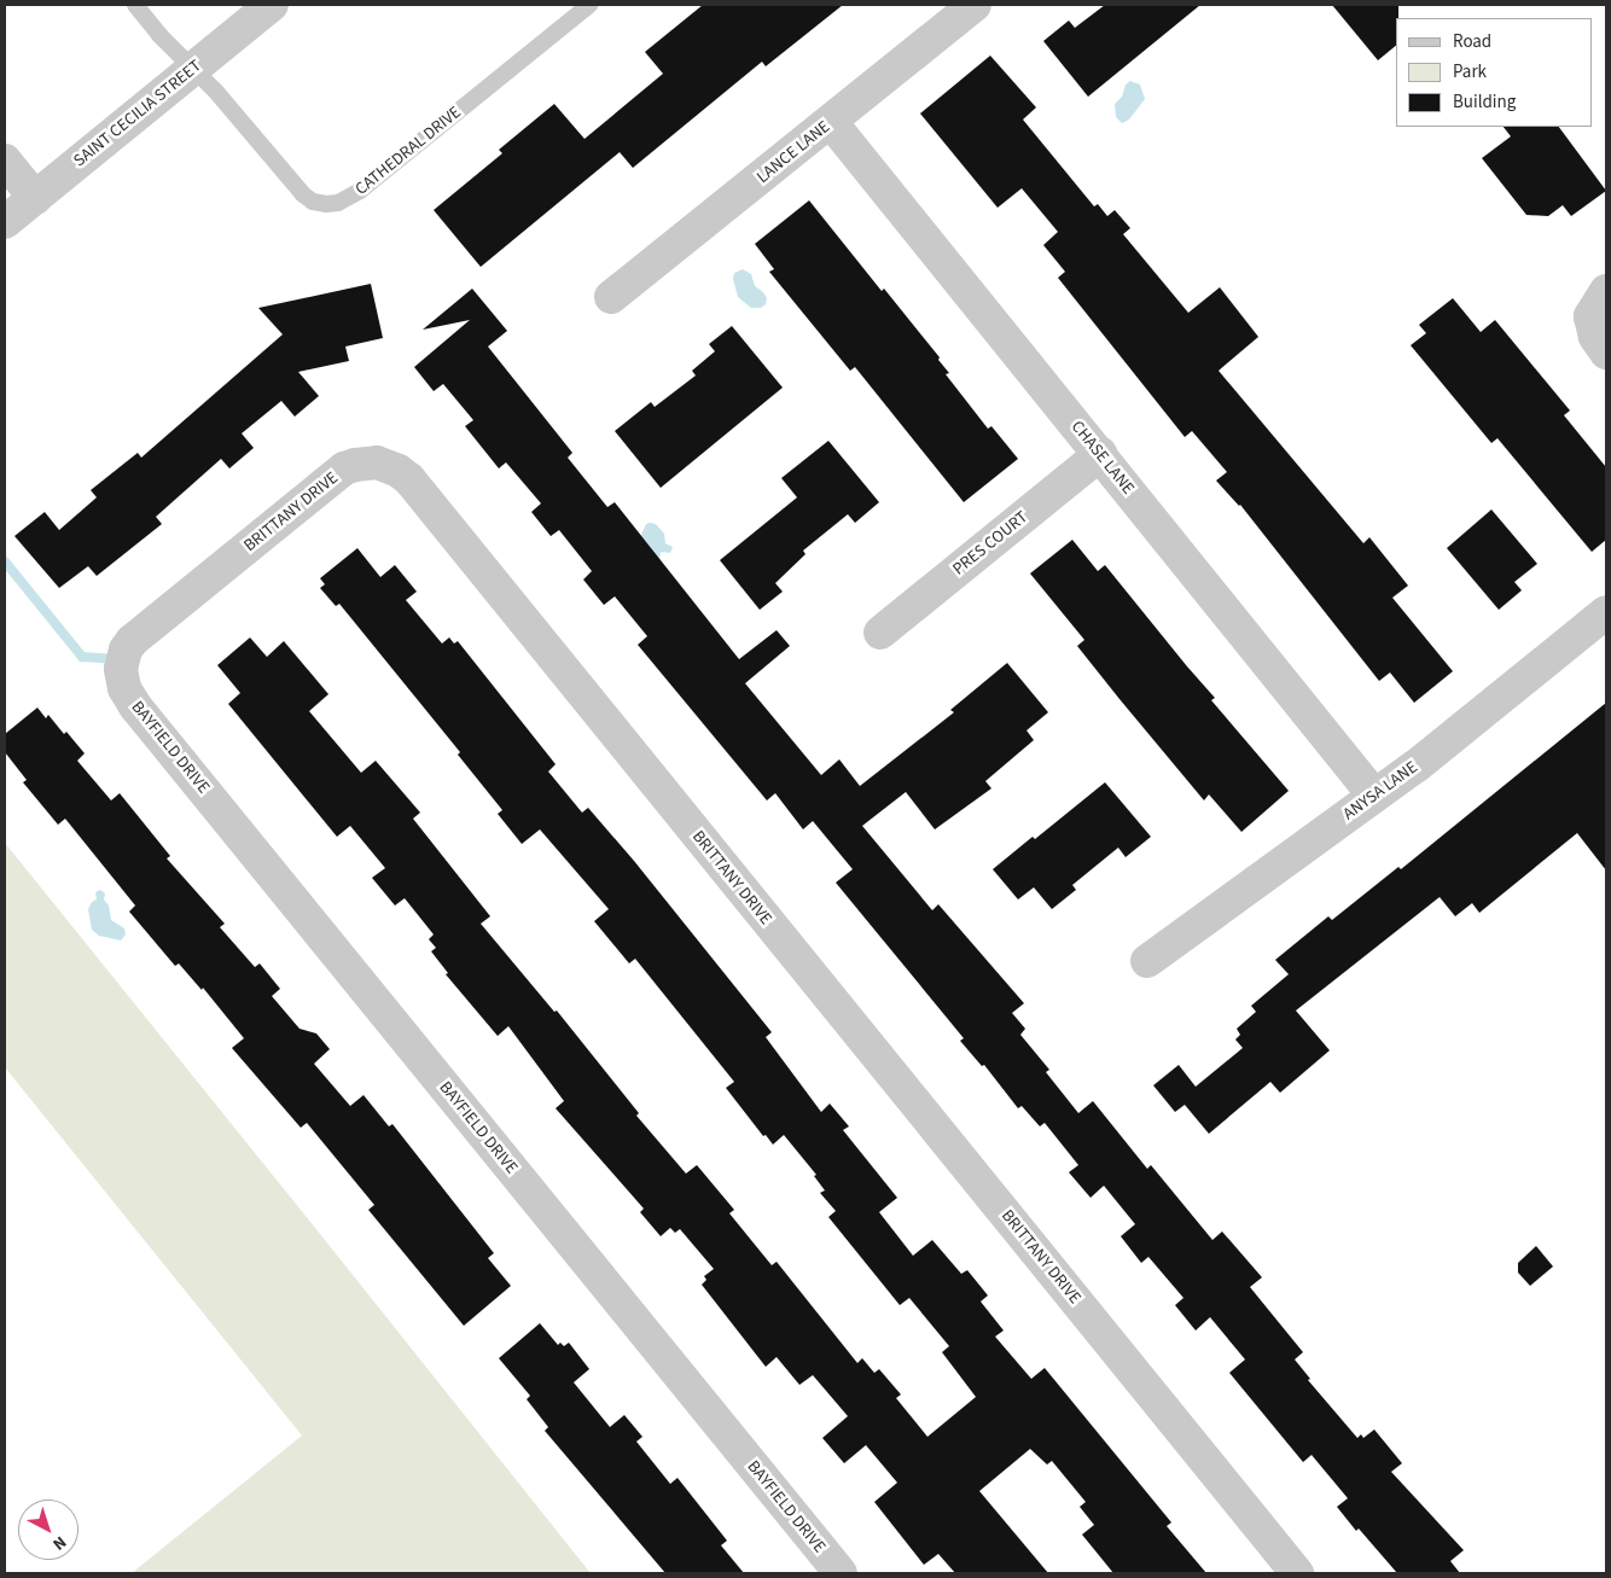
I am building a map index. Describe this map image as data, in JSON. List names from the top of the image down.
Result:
{
  "streets": {
    "street": [
      "SAINT CECILIA STREET",
      "LANCE LANE",
      "CHASE LANE",
      "BRITTANY DRIVE",
      "PRES COURT",
      "BAYFIELD DRIVE",
      "ANYSA LANE"
    ],
    "lane": ["CATHEDRAL DRIVE"]
  },
  "crossings": [
    ["SAINT CECILIA STREET", "CATHEDRAL DRIVE"],
    ["LANCE LANE", "CHASE LANE"],
    ["CHASE LANE", "PRES COURT"],
    ["CHASE LANE", "ANYSA LANE"],
    ["BRITTANY DRIVE", "BAYFIELD DRIVE"]
  ],
  "legend": ["Road", "Park", "Building"],
  "north": "bottom right"
}
